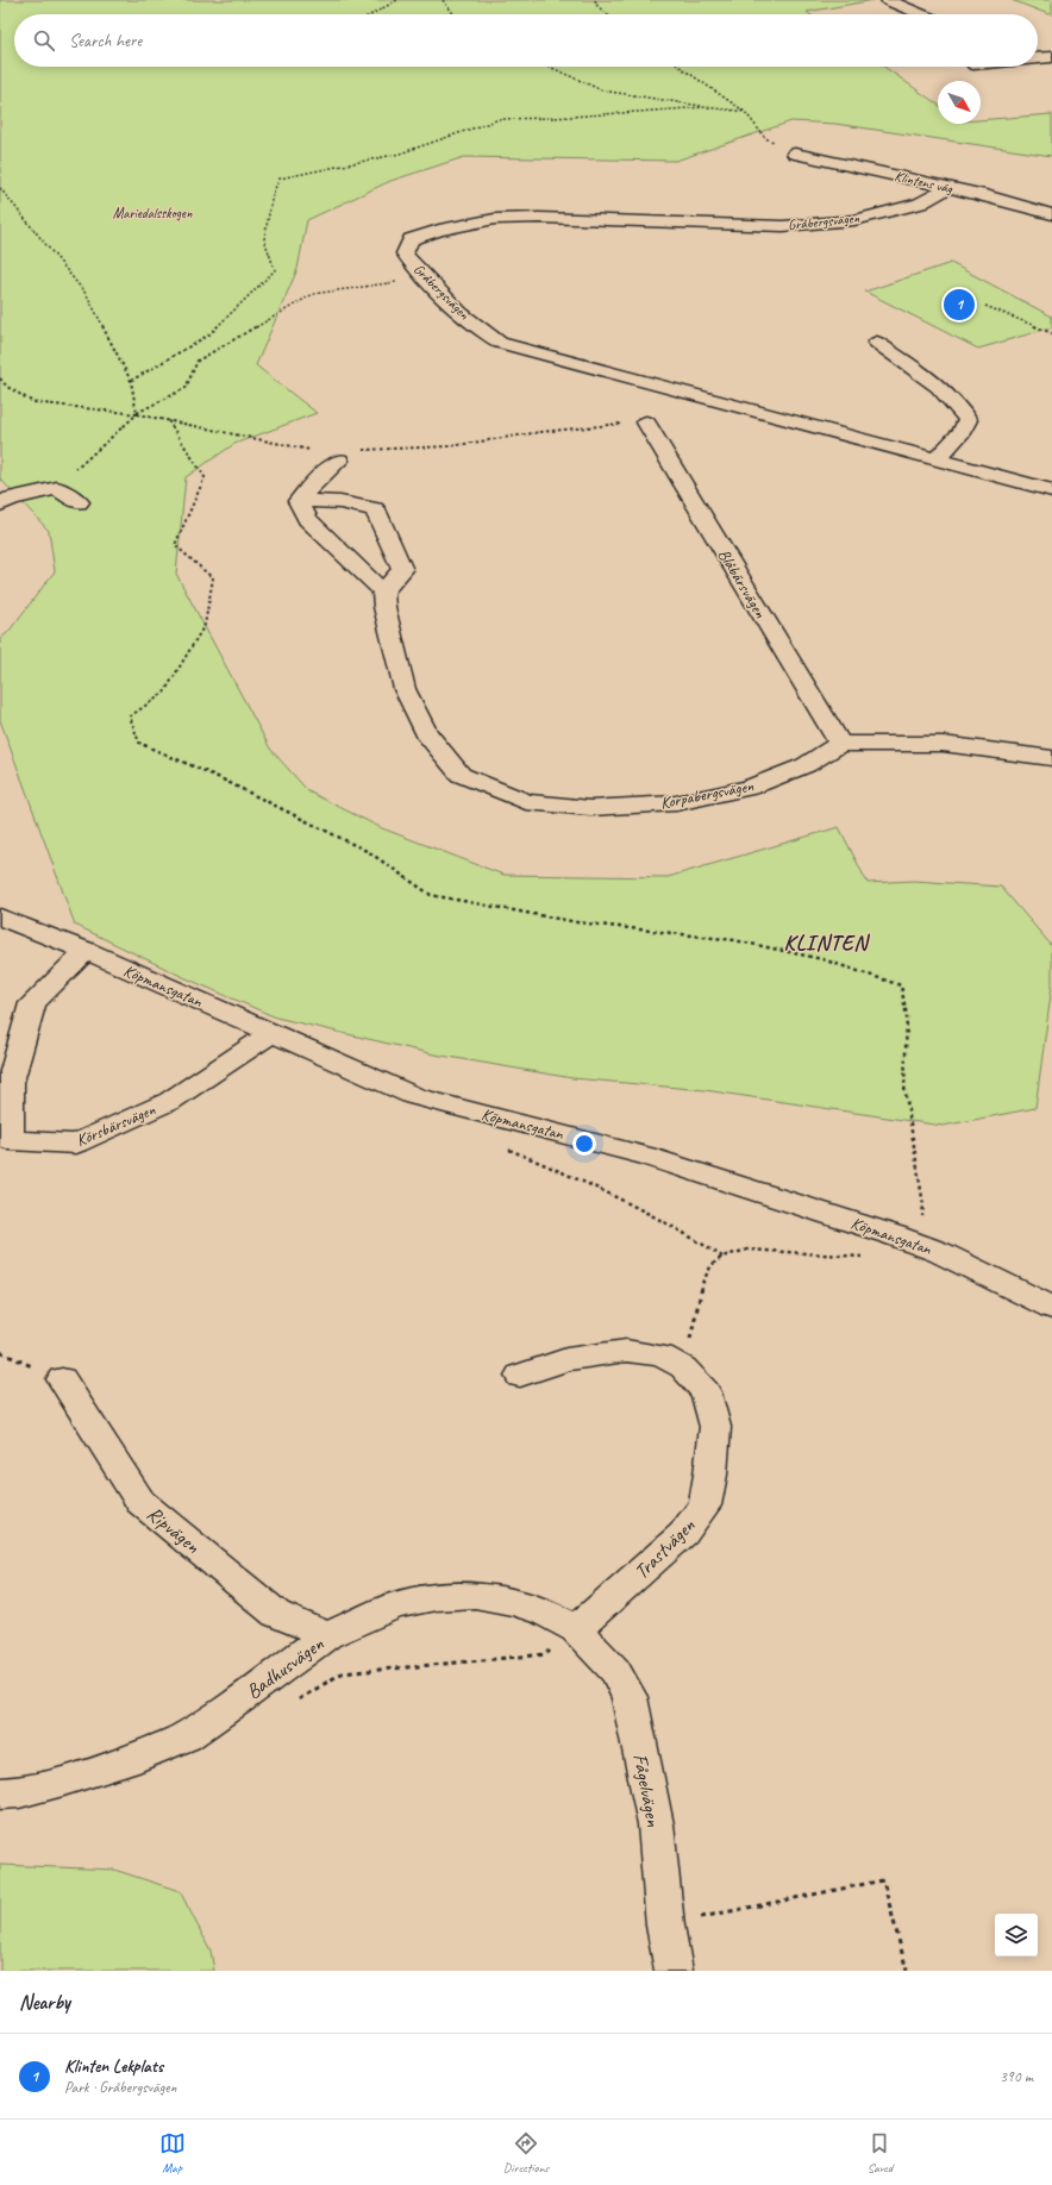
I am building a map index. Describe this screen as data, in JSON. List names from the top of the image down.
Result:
{
  "streets": {
    "street": [
      "Klintens väg",
      "Gråbergsvägen",
      "Blåbärsvägen",
      "Korpabergsvägen",
      "Köpmansgatan",
      "Körsbärsvägen",
      "Ripvägen",
      "Trastvägen",
      "Badhusvägen",
      "Fågelvägen"
    ]
  },
  "crossings": [
    ["Klintens väg", "Gråbergsvägen"],
    ["Blåbärsvägen", "Korpabergsvägen"],
    ["Köpmansgatan", "Körsbärsvägen"],
    ["Ripvägen", "Badhusvägen"],
    ["Trastvägen", "Badhusvägen"],
    ["Trastvägen", "Fågelvägen"],
    ["Badhusvägen", "Fågelvägen"]
  ],
  "districts": ["KLINTEN"],
  "parks": ["Mariedalsskogen"],
  "north": "bottom right",
  "page": {
    "search": "Search here",
    "pins": "1",
    "heading": "Nearby",
    "list": [
      {
        "mark": "1",
        "name": "Klinten Lekplats",
        "note": "Park · Gråbergsvägen",
        "value": "390 m"
      }
    ],
    "nav": ["Map", "Directions", "Saved"]
  }
}
